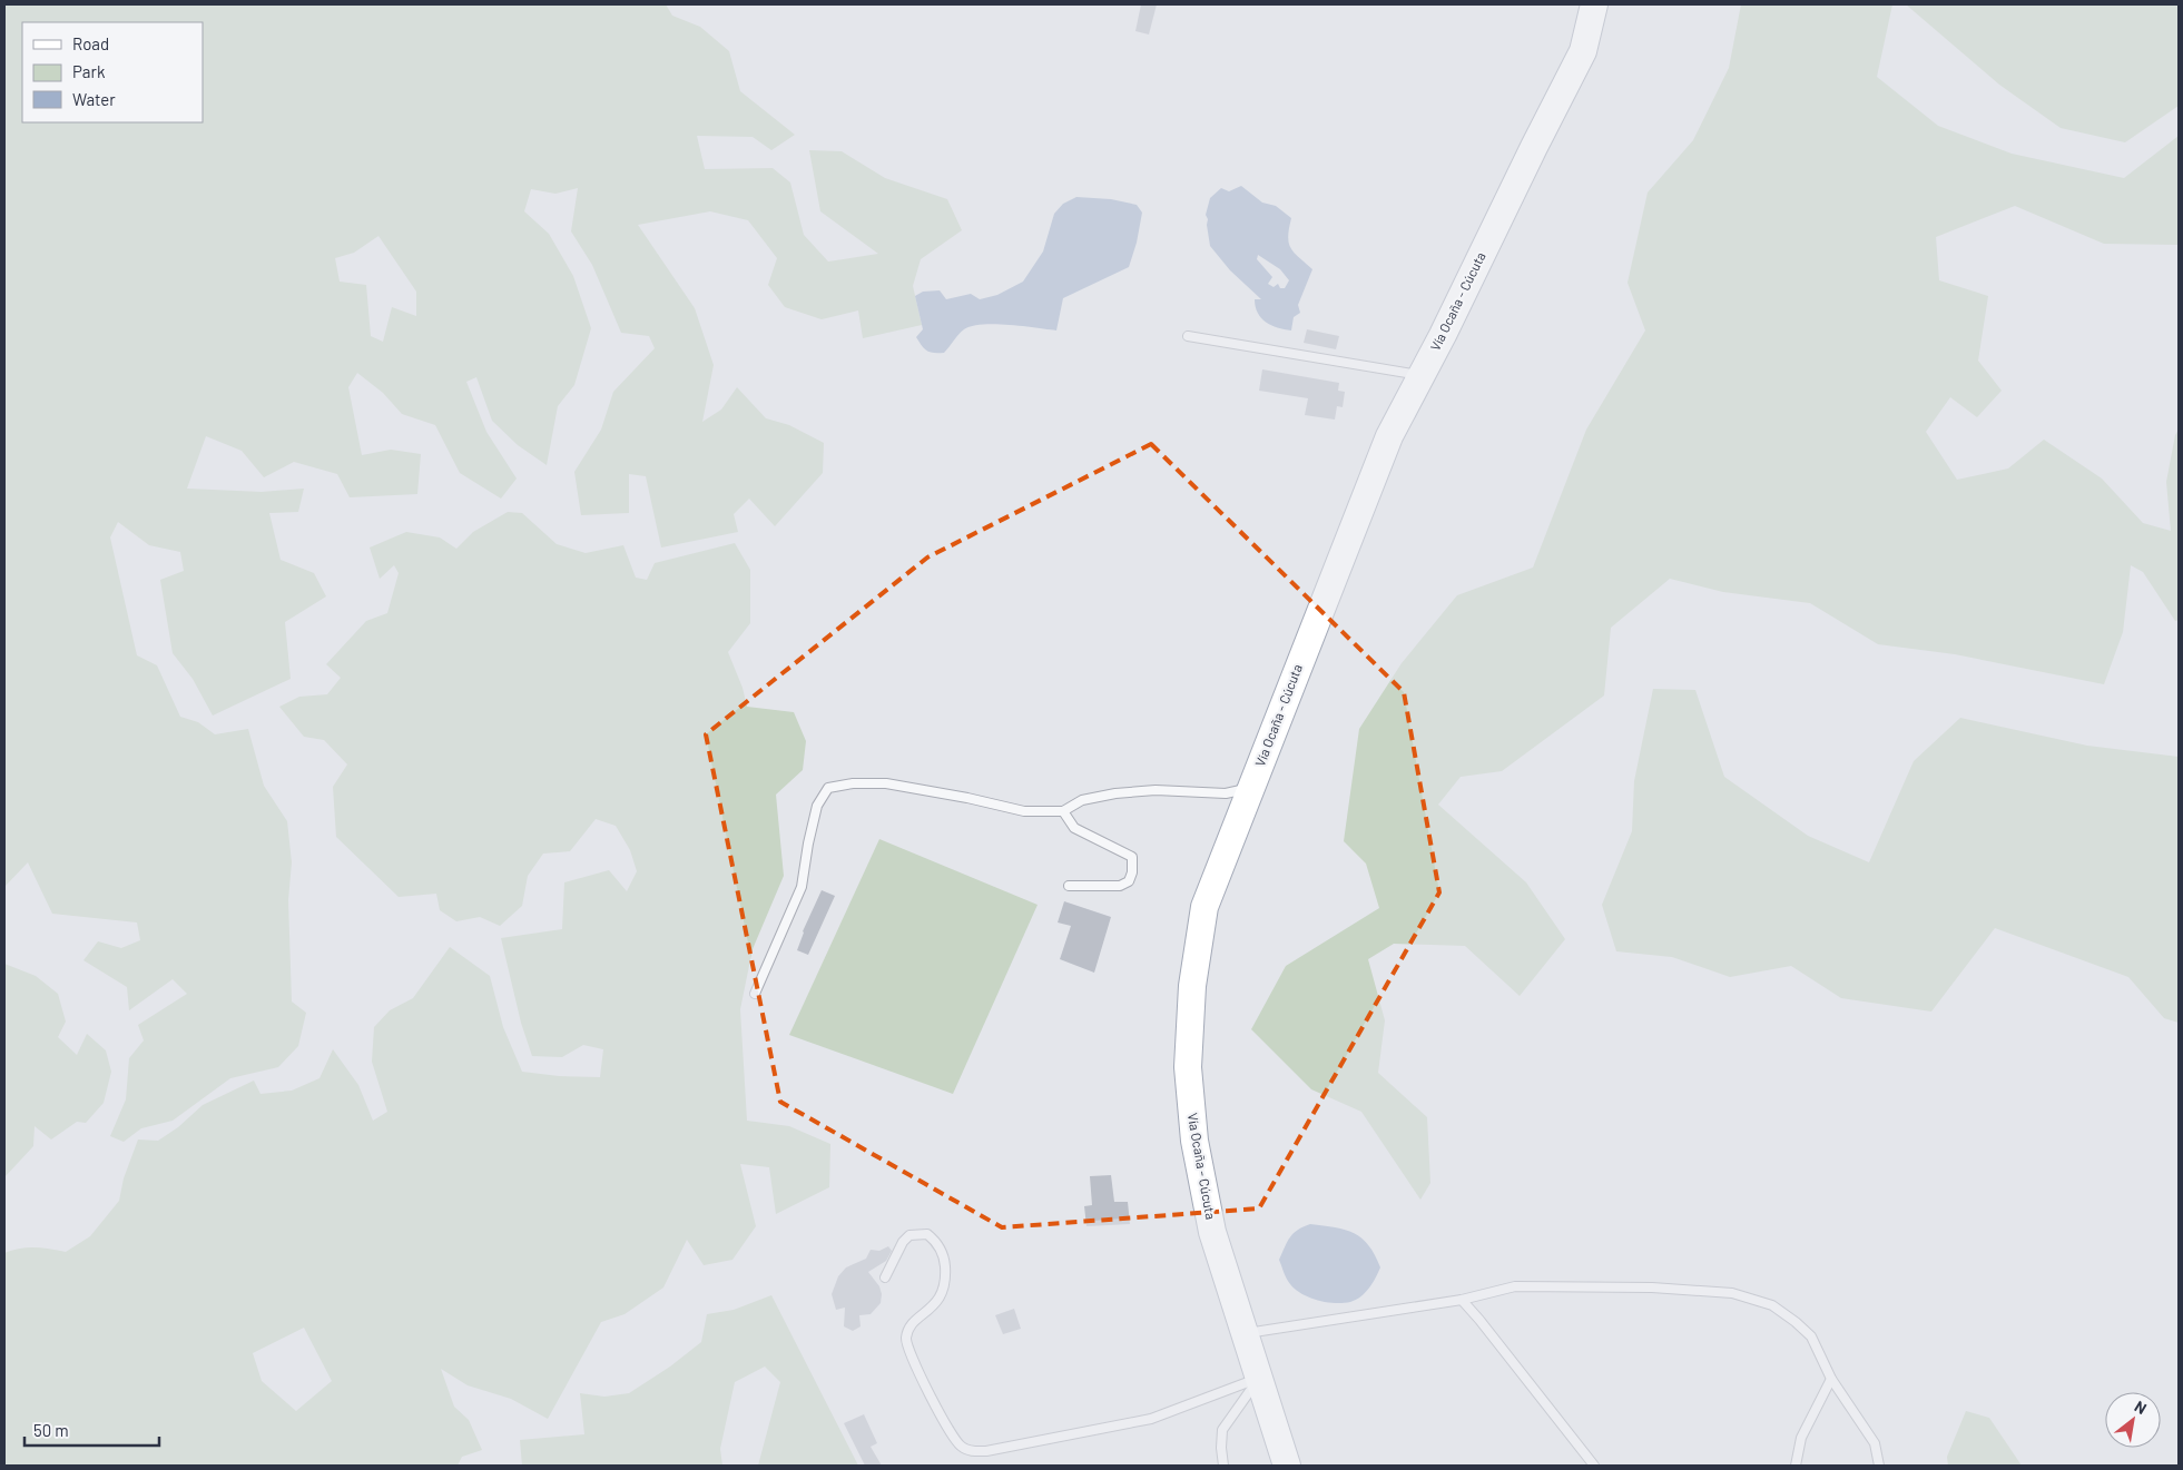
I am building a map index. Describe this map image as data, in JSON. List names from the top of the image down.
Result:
{
  "streets": {
    "main road": ["Vía Ocaña - Cúcuta"]
  },
  "legend": ["Road", "Park", "Water"],
  "scale_bar": "50 m",
  "north": "top right"
}
